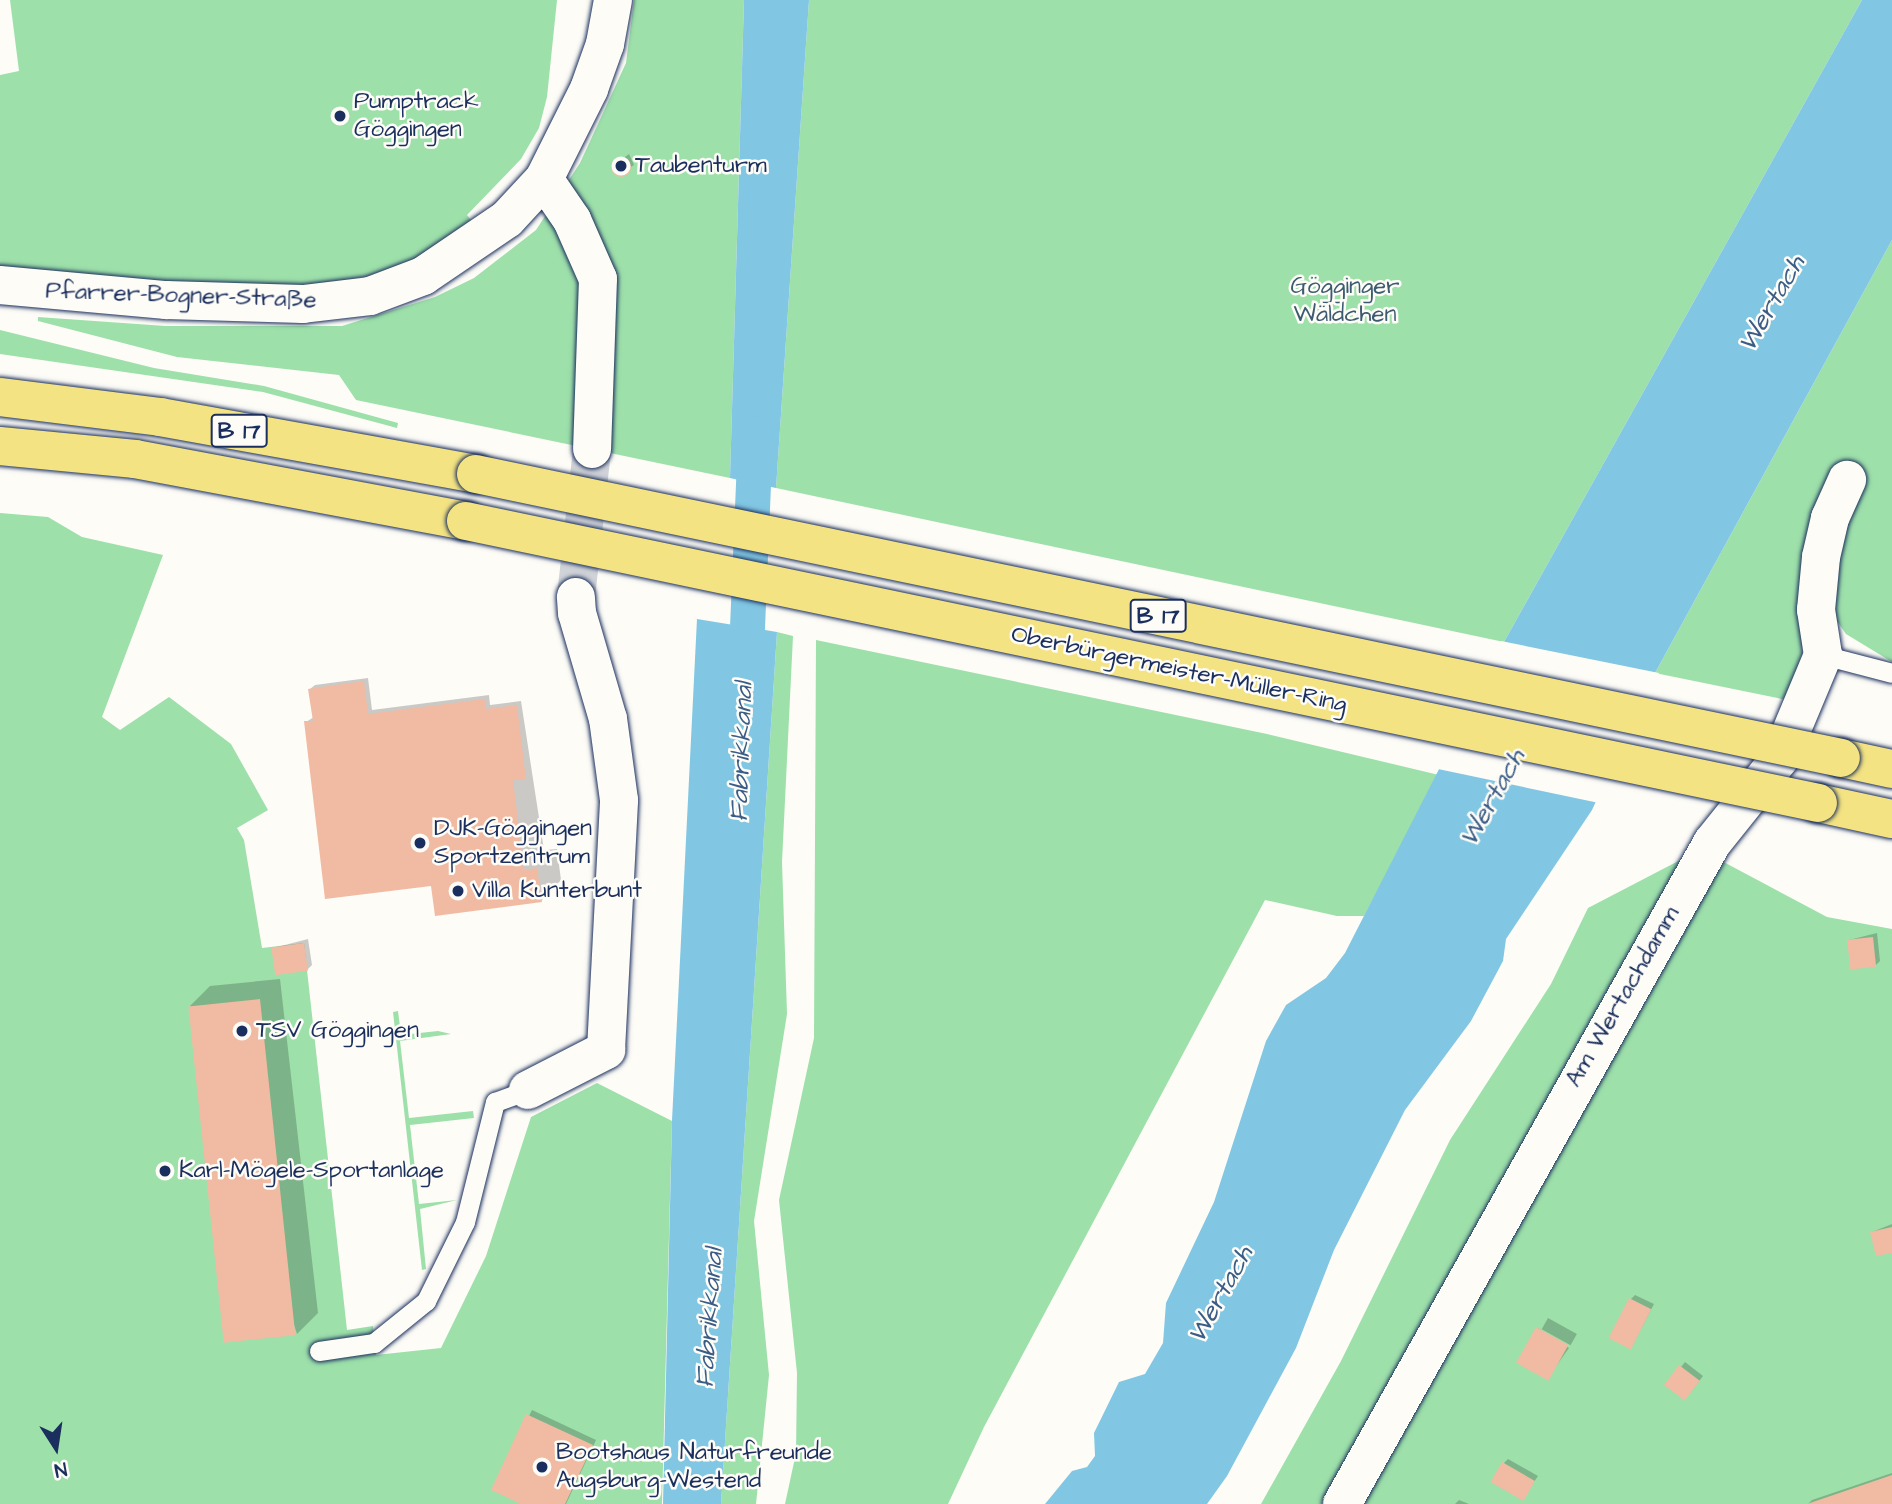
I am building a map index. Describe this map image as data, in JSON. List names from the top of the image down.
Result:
{
  "streets": {
    "highway": ["B 17", "Oberbürgermeister-Müller-Ring"],
    "street": ["Pfarrer-Bogner-Straße", "Am Wertachdamm"]
  },
  "water": ["Wertach", "Fabrikkanal"],
  "parks": ["Gögginger Wäldchen"],
  "places": [
    "Pumptrack Göggingen",
    "Taubenturm",
    "DJK-Göggingen Sportzentrum",
    "Villa Kunterbunt",
    "TSV Göggingen",
    "Karl-Mögele-Sportanlage",
    "Bootshaus Naturfreunde Augsburg-Westend"
  ],
  "north": "bottom"
}
